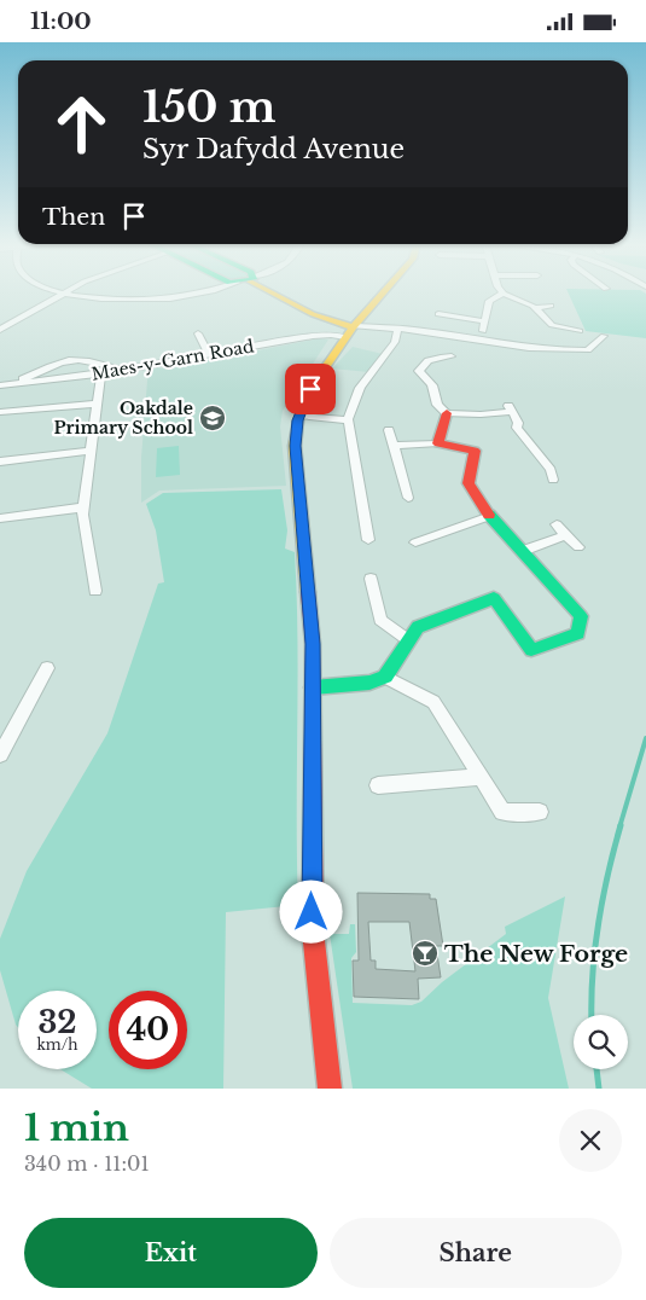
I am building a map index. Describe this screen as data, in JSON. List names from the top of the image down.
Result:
{
  "streets": {
    "street": ["Maes-y-Garn Road"]
  },
  "places": {
    "school or university": ["Oakdale Primary School"],
    "bar": ["The New Forge"]
  },
  "page": {
    "status": "11:00",
    "turn": ["150 m", "Syr Dafydd Avenue"],
    "then": "Then",
    "speed": "32 km/h",
    "limit": "40",
    "heading": ["1 min", "340 m · 11:01"],
    "buttons": ["Exit", "Share"]
  }
}
